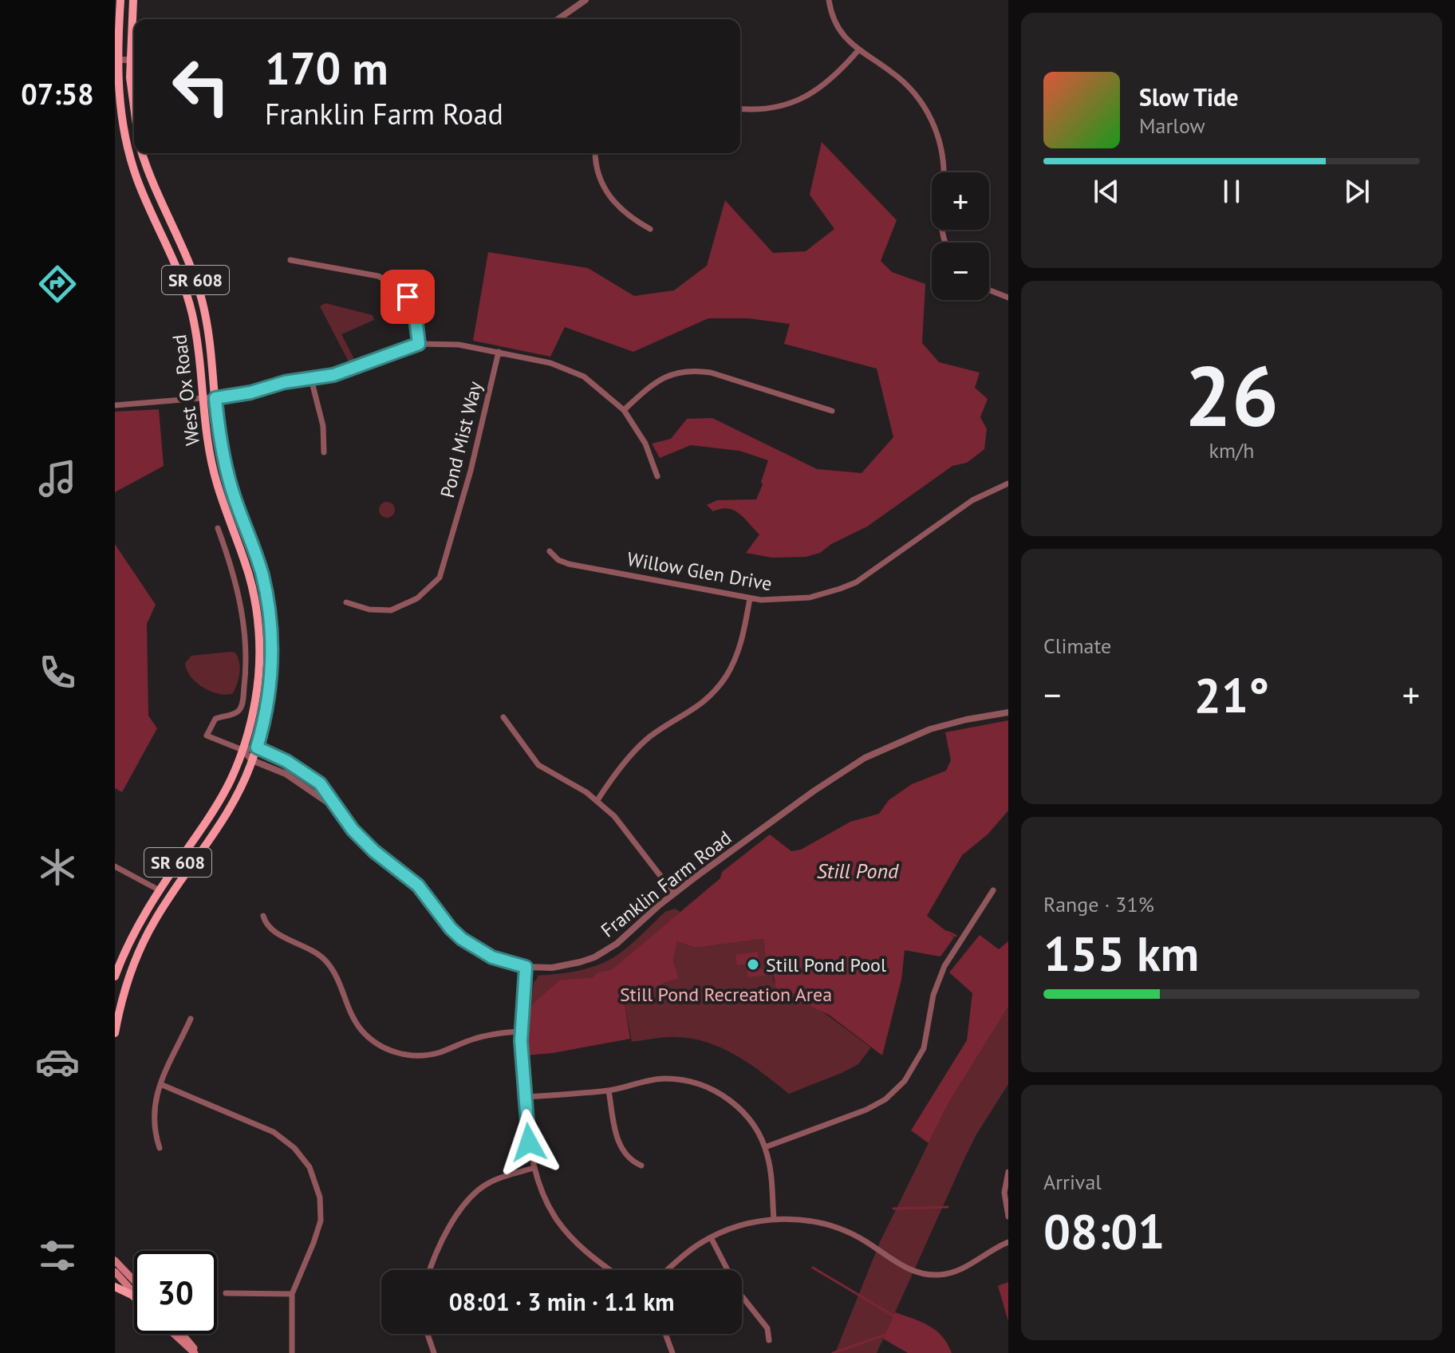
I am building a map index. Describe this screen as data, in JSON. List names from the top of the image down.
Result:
{
  "streets": {
    "main road": ["SR 608", "West Ox Road"],
    "street": ["Pond Mist Way", "Willow Glen Drive", "Franklin Farm Road"]
  },
  "crossings": [
    ["West Ox Road", "Franklin Farm Road"]
  ],
  "water": ["Still Pond"],
  "parks": ["Still Pond Recreation Area"],
  "places": ["Still Pond Pool"],
  "page": {
    "tabs": "07:58",
    "turn": ["170 m", "Franklin Farm Road"],
    "song": ["Slow Tide", "Marlow"],
    "map_buttons": ["+", "−"],
    "tile": [
      ["26", "km/h"],
      "Climate",
      ["Range · 31%", "155 km"],
      ["Arrival", "08:01"]
    ],
    "heat": ["−", "21°", "+"],
    "limit": "30",
    "trip": "08:01 · 3 min · 1.1 km"
  }
}
